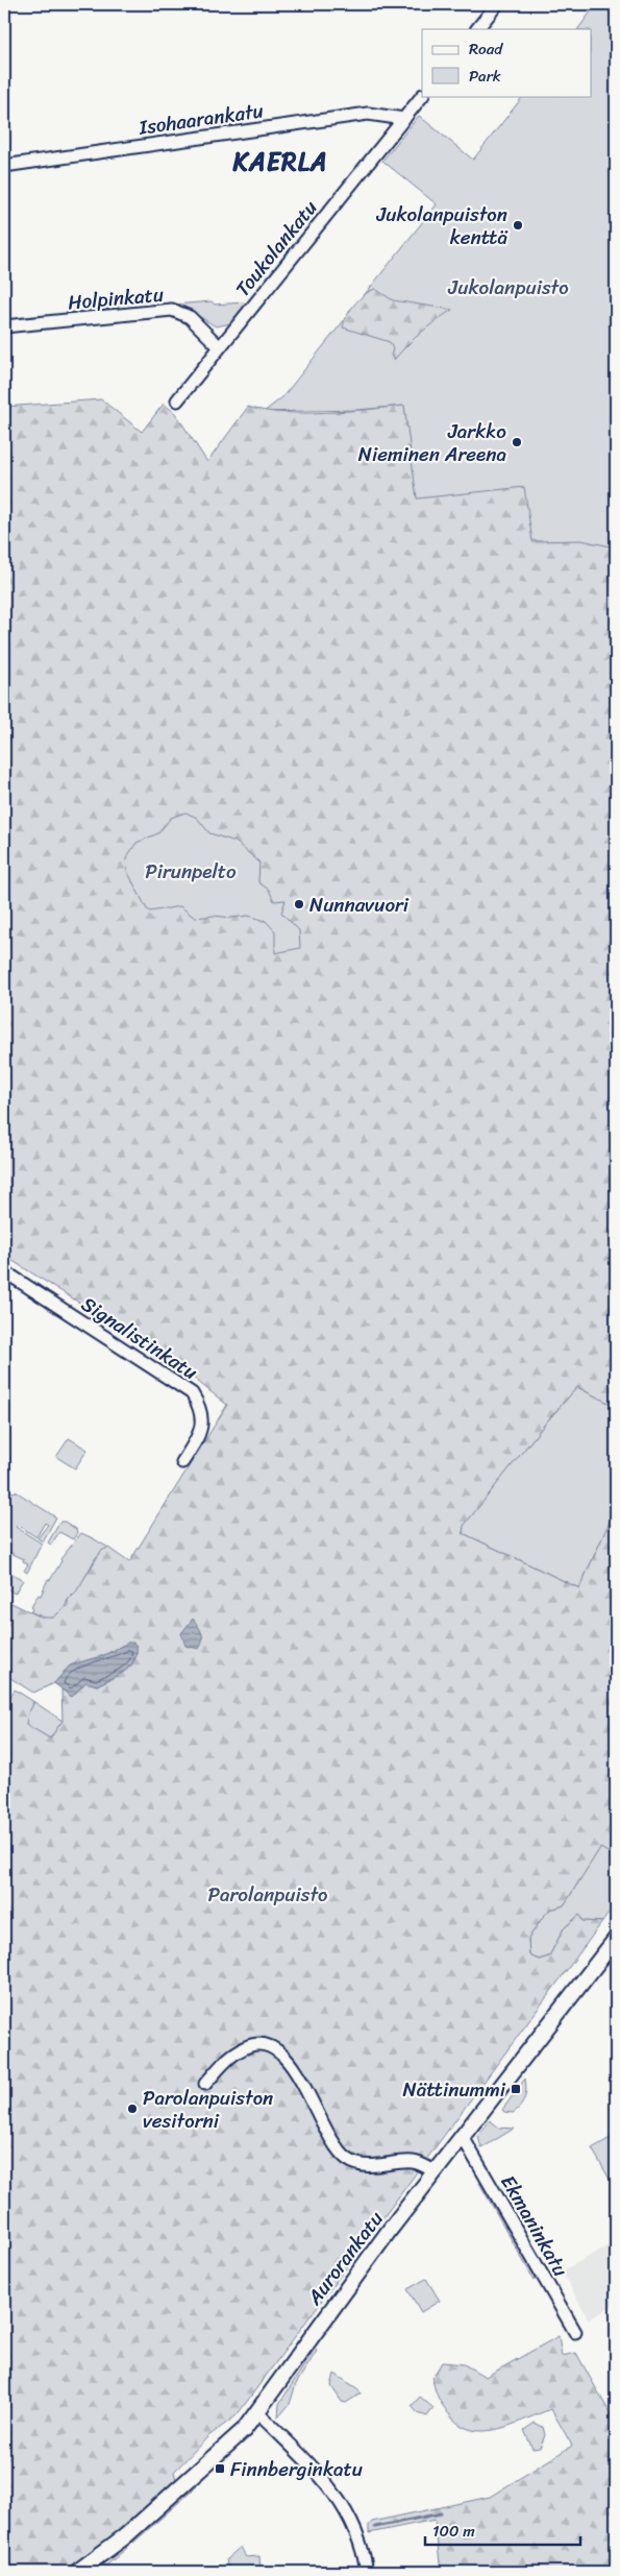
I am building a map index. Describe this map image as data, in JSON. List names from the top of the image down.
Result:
{
  "streets": {
    "street": [
      "Isohaarankatu",
      "Toukolankatu",
      "Holpinkatu",
      "Signalistinkatu",
      "Ekmaninkatu",
      "Aurorankatu"
    ]
  },
  "crossings": [
    ["Isohaarankatu", "Toukolankatu"],
    ["Toukolankatu", "Holpinkatu"],
    ["Ekmaninkatu", "Aurorankatu"]
  ],
  "districts": ["KAERLA"],
  "parks": ["Jukolanpuisto", "Pirunpelto", "Parolanpuisto"],
  "places": {
    "other": [
      "Jukolanpuiston kenttä",
      "Jarkko Nieminen Areena",
      "Nunnavuori",
      "Parolanpuiston vesitorni"
    ],
    "transit": ["Nättinummi", "Finnberginkatu"]
  },
  "legend": ["Road", "Park"],
  "scale_bar": "100 m"
}
